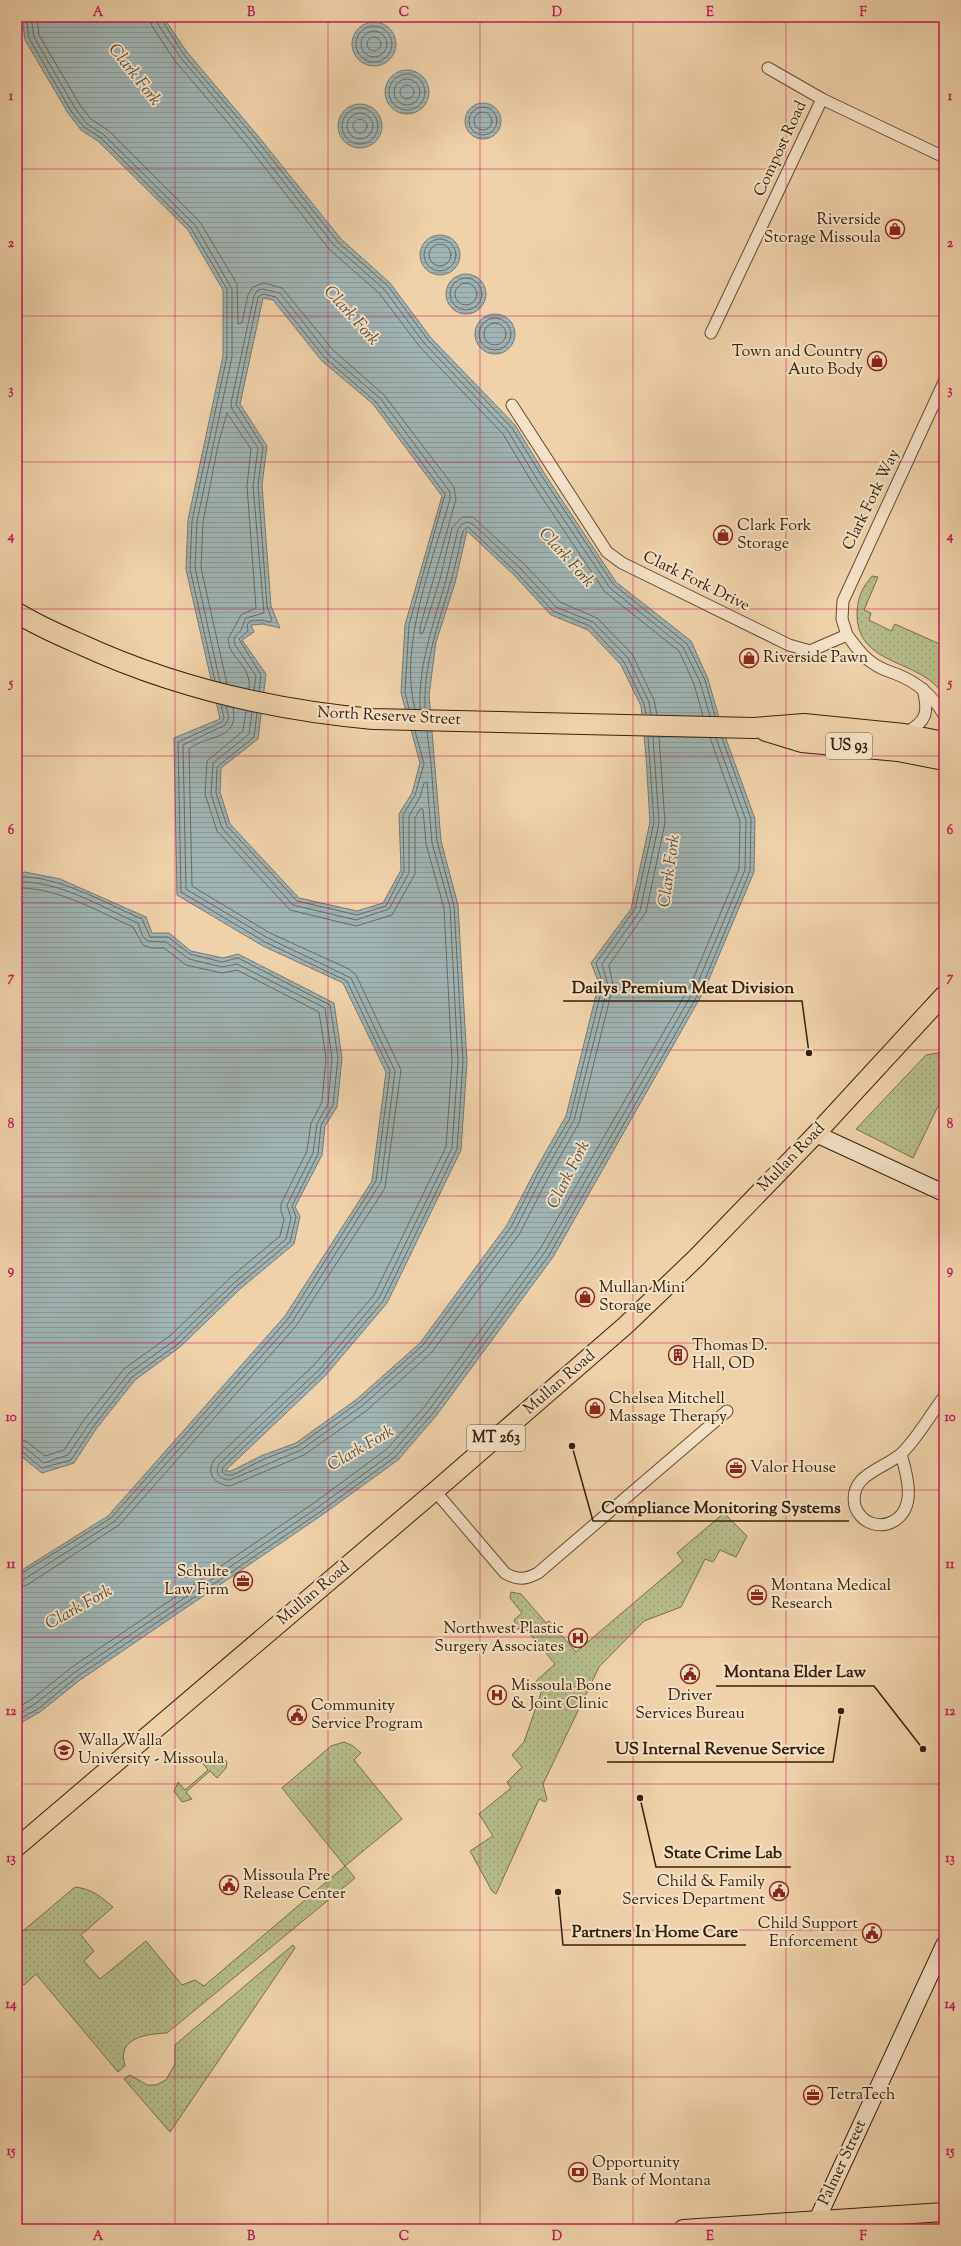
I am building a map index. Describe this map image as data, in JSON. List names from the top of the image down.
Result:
{
  "streets": {
    "highway": ["North Reserve Street", "US 93"],
    "main road": ["Mullan Road", "MT 263"],
    "street": [
      "Compost Road",
      "Clark Fork Way",
      "Clark Fork Drive",
      "Palmer Street"
    ]
  },
  "crossings": [
    ["Clark Fork Way", "Clark Fork Drive"]
  ],
  "water": ["Clark Fork"],
  "places": {
    "shop": [
      "Riverside Storage Missoula",
      "Town and Country Auto Body",
      "Clark Fork Storage",
      "Riverside Pawn",
      "Mullan Mini Storage",
      "Chelsea Mitchell Massage Therapy"
    ],
    "other": [
      "Dailys Premium Meat Division",
      "Compliance Monitoring Systems",
      "US Internal Revenue Service",
      "Montana Elder Law",
      "State Crime Lab",
      "Partners In Home Care"
    ],
    "building": ["Thomas D. Hall, OD"],
    "office": [
      "Valor House",
      "Schulte Law Firm",
      "Montana Medical Research",
      "TetraTech"
    ],
    "hospital": ["Northwest Plastic Surgery Associates", "Missoula Bone & Joint Clinic"],
    "public building": [
      "Driver Services Bureau",
      "Community Service Program",
      "Missoula Pre Release Center",
      "Child & Family Services Department",
      "Child Support Enforcement"
    ],
    "school or university": ["Walla Walla University - Missoula"],
    "bank": ["Opportunity Bank of Montana"]
  },
  "grid": {
    "columns": [
      "A",
      "B",
      "C",
      "D",
      "E",
      "F"
    ],
    "rows": [
      "1",
      "2",
      "3",
      "4",
      "5",
      "6",
      "7",
      "8",
      "9",
      "10",
      "11",
      "12",
      "13",
      "14",
      "15"
    ]
  }
}
